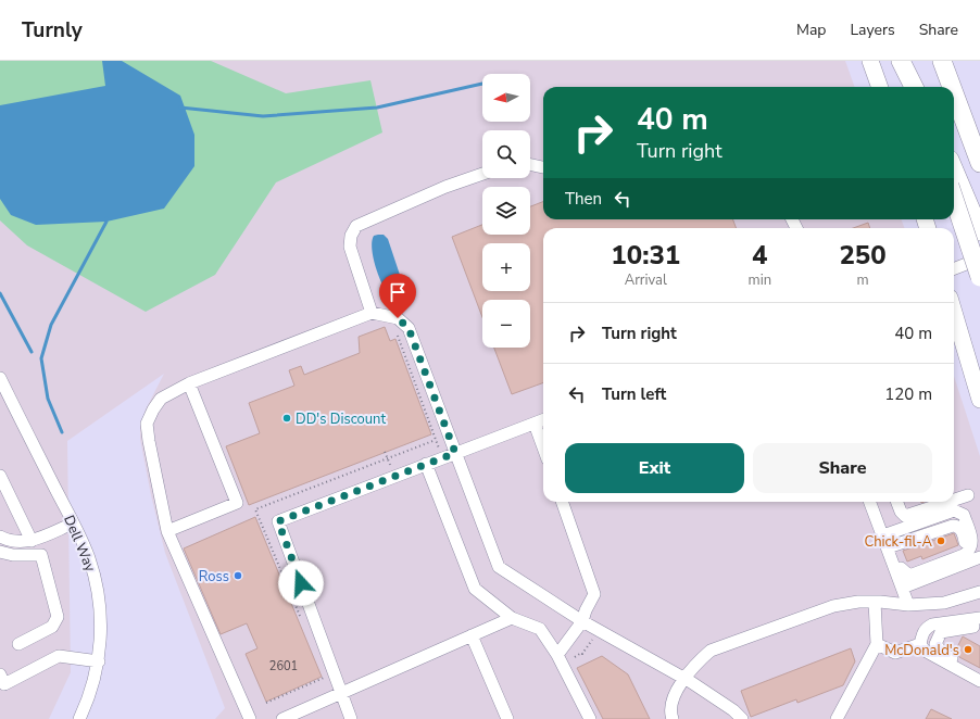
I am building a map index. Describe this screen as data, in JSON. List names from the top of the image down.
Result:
{
  "streets": {
    "street": ["Dell Way"]
  },
  "places": [
    "DD's Discount",
    "Chick-fil-A",
    "Ross",
    "McDonald's"
  ],
  "house_numbers": ["2601"],
  "north": "left",
  "page": {
    "header": "Turnly",
    "nav": ["Map", "Layers", "Share"],
    "map_buttons": ["+", "−"],
    "turn": ["40 m", "Turn right"],
    "then": "Then",
    "eta": [
      "10:31",
      "Arrival",
      "4",
      "min",
      "250",
      "m"
    ],
    "list": [
      {
        "name": "Turn right",
        "value": "40 m"
      },
      {
        "name": "Turn left",
        "value": "120 m"
      }
    ],
    "buttons": ["Exit", "Share"]
  }
}
